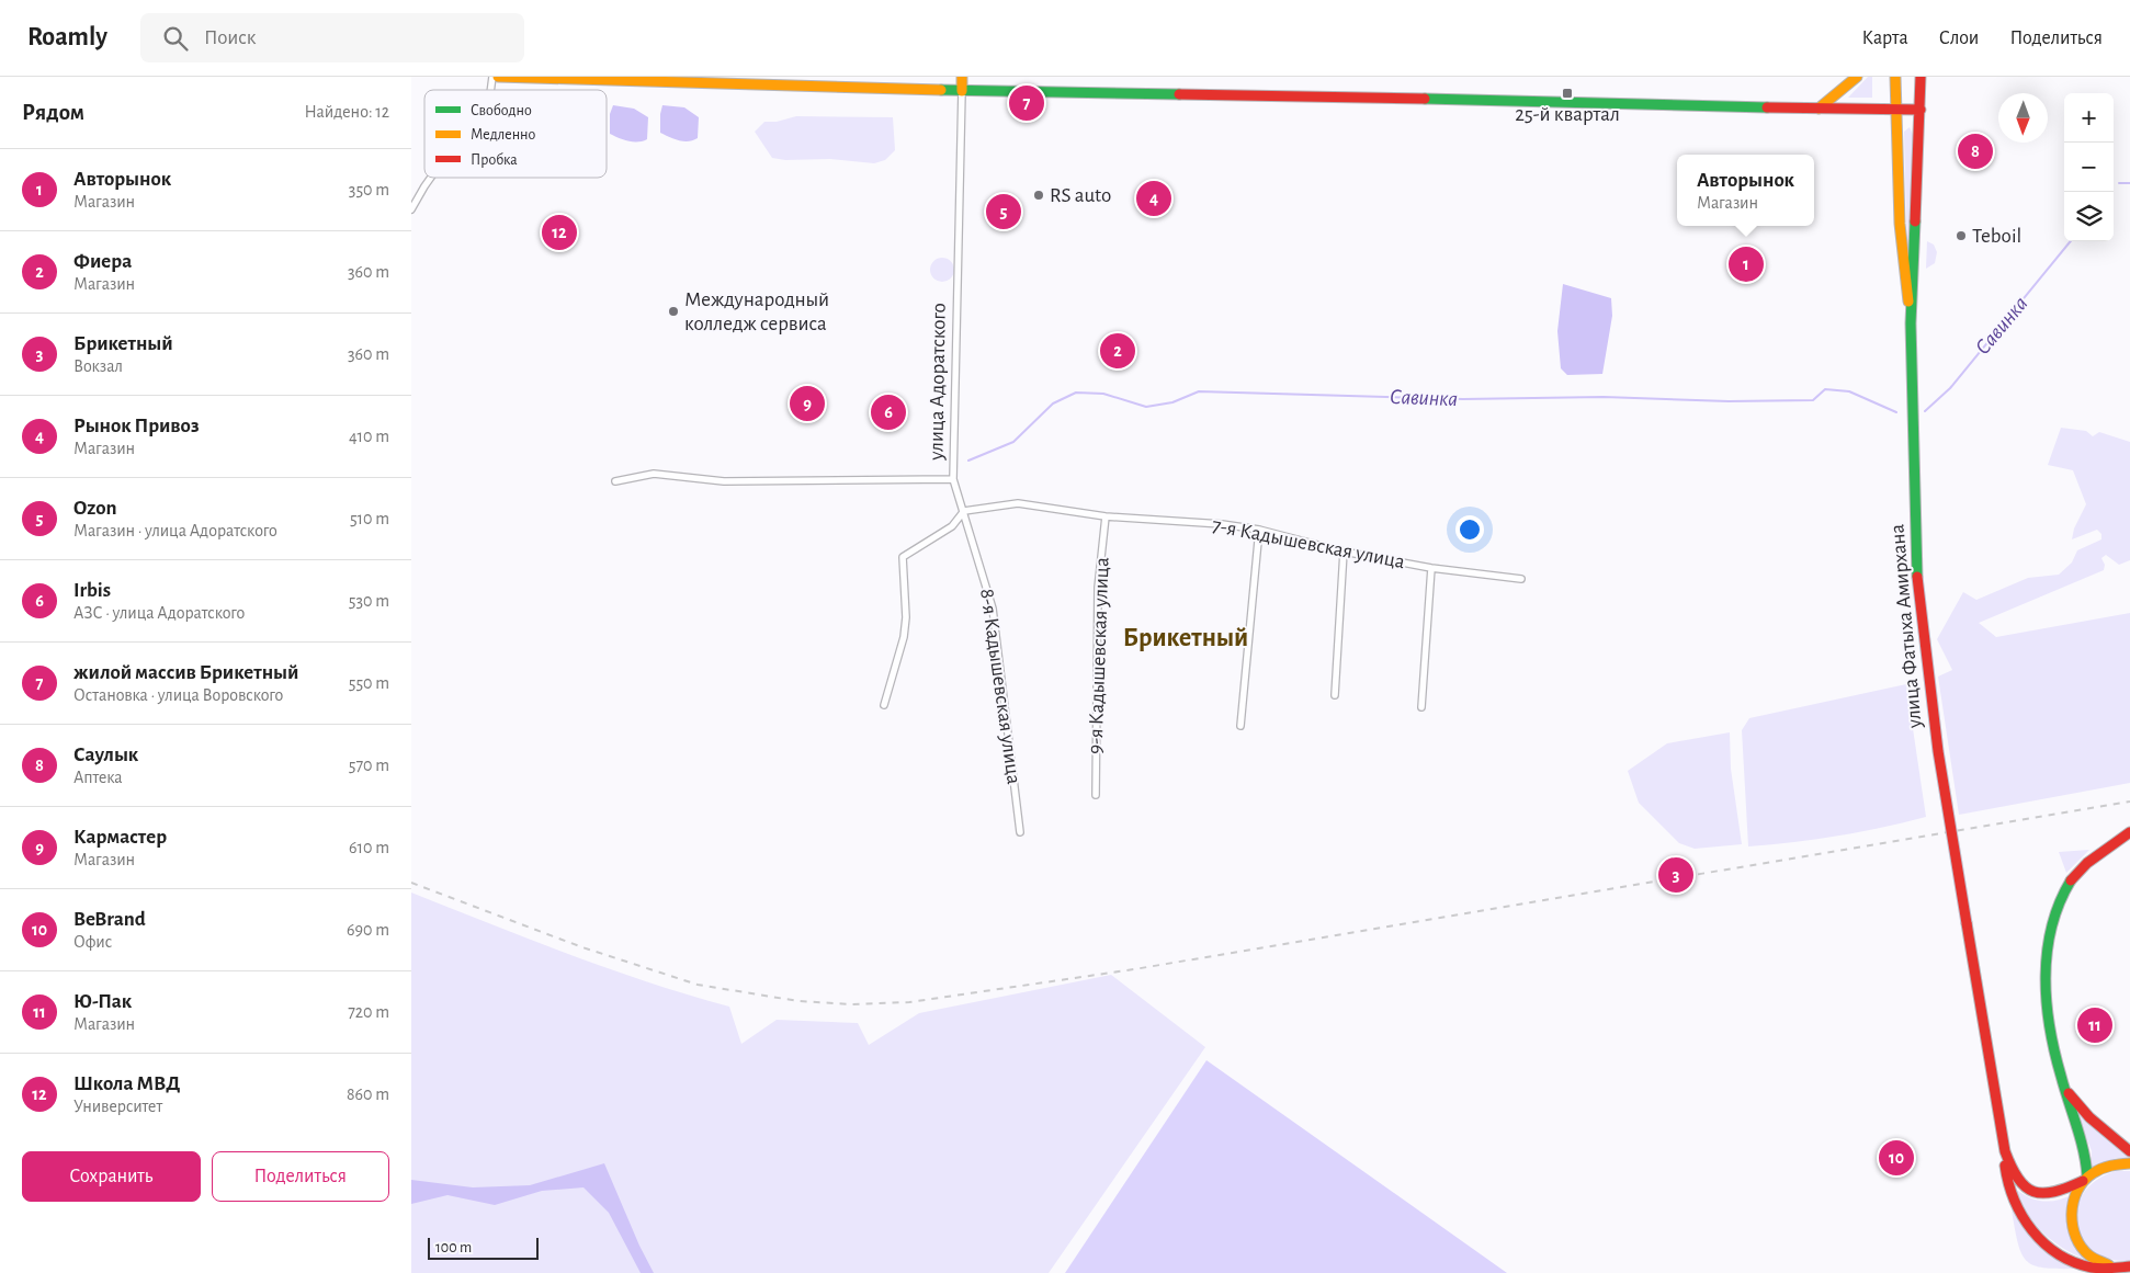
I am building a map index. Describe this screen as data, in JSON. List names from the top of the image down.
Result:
{
  "streets": {
    "main road": ["улица Адоратского", "улица Фатыха Амирхана"],
    "street": ["7-я Кадышевская улица", "9-я Кадышевская улица", "8-я Кадышевская улица"]
  },
  "crossings": [
    ["улица Адоратского", "8-я Кадышевская улица"],
    ["7-я Кадышевская улица", "9-я Кадышевская улица"],
    ["7-я Кадышевская улица", "8-я Кадышевская улица"]
  ],
  "districts": ["Брикетный"],
  "water": ["Савинка"],
  "places": {
    "transit": ["25-й квартал"],
    "other": ["RS auto", "Teboil", "Международный колледж сервиса"]
  },
  "legend": ["Свободно", "Медленно", "Пробка"],
  "scale_bar": "100 m",
  "north": "bottom",
  "page": {
    "header": "Roamly",
    "search": "Поиск",
    "nav": ["Карта", "Слои", "Поделиться"],
    "heading": ["Рядом", "Найдено: 12"],
    "pins": [
      "7",
      "8",
      "4",
      "5",
      "12",
      "1",
      "2",
      "9",
      "6",
      "3",
      "11",
      "10"
    ],
    "map_buttons": ["+", "−"],
    "list": [
      {
        "mark": "1",
        "name": "Авторынок",
        "note": "Магазин",
        "value": "350 m"
      },
      {
        "mark": "2",
        "name": "Фиера",
        "note": "Магазин",
        "value": "360 m"
      },
      {
        "mark": "3",
        "name": "Брикетный",
        "note": "Вокзал",
        "value": "360 m"
      },
      {
        "mark": "4",
        "name": "Рынок Привоз",
        "note": "Магазин",
        "value": "410 m"
      },
      {
        "mark": "5",
        "name": "Ozon",
        "note": "Магазин · улица Адоратского",
        "value": "510 m"
      },
      {
        "mark": "6",
        "name": "Irbis",
        "note": "АЗС · улица Адоратского",
        "value": "530 m"
      },
      {
        "mark": "7",
        "name": "жилой массив Брикетный",
        "note": "Остановка · улица Воровского",
        "value": "550 m"
      },
      {
        "mark": "8",
        "name": "Саулык",
        "note": "Аптека",
        "value": "570 m"
      },
      {
        "mark": "9",
        "name": "Кармастер",
        "note": "Магазин",
        "value": "610 m"
      },
      {
        "mark": "10",
        "name": "BeBrand",
        "note": "Офис",
        "value": "690 m"
      },
      {
        "mark": "11",
        "name": "Ю-Пак",
        "note": "Магазин",
        "value": "720 m"
      },
      {
        "mark": "12",
        "name": "Школа МВД",
        "note": "Университет",
        "value": "860 m"
      }
    ],
    "popup": ["Авторынок", "Магазин"],
    "buttons": ["Сохранить", "Поделиться"],
    "scale": "100 m"
  }
}
